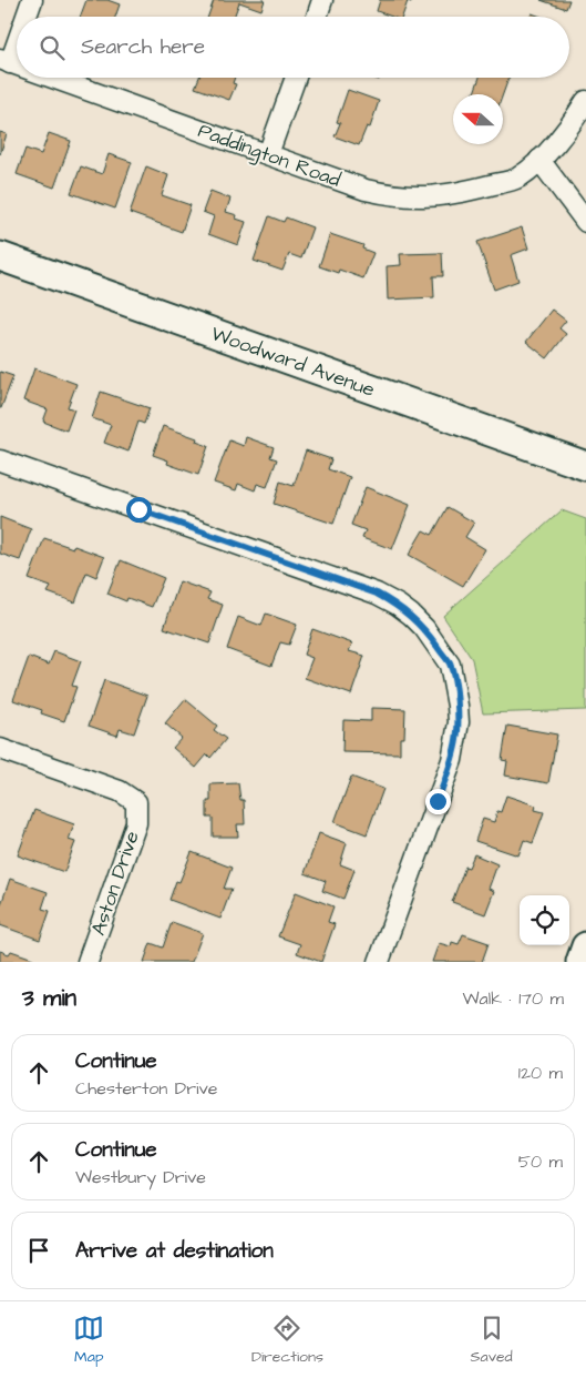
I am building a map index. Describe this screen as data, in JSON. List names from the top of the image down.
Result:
{
  "streets": {
    "main road": ["Woodward Avenue"],
    "street": ["Paddington Road", "Aston Drive"]
  },
  "north": "left",
  "page": {
    "search": "Search here",
    "heading": ["3 min", "Walk · 170 m"],
    "list": [
      ["Continue", "Chesterton Drive", "120 m"],
      ["Continue", "Westbury Drive", "50 m"],
      "Arrive at destination"
    ],
    "nav": ["Map", "Directions", "Saved"]
  }
}
